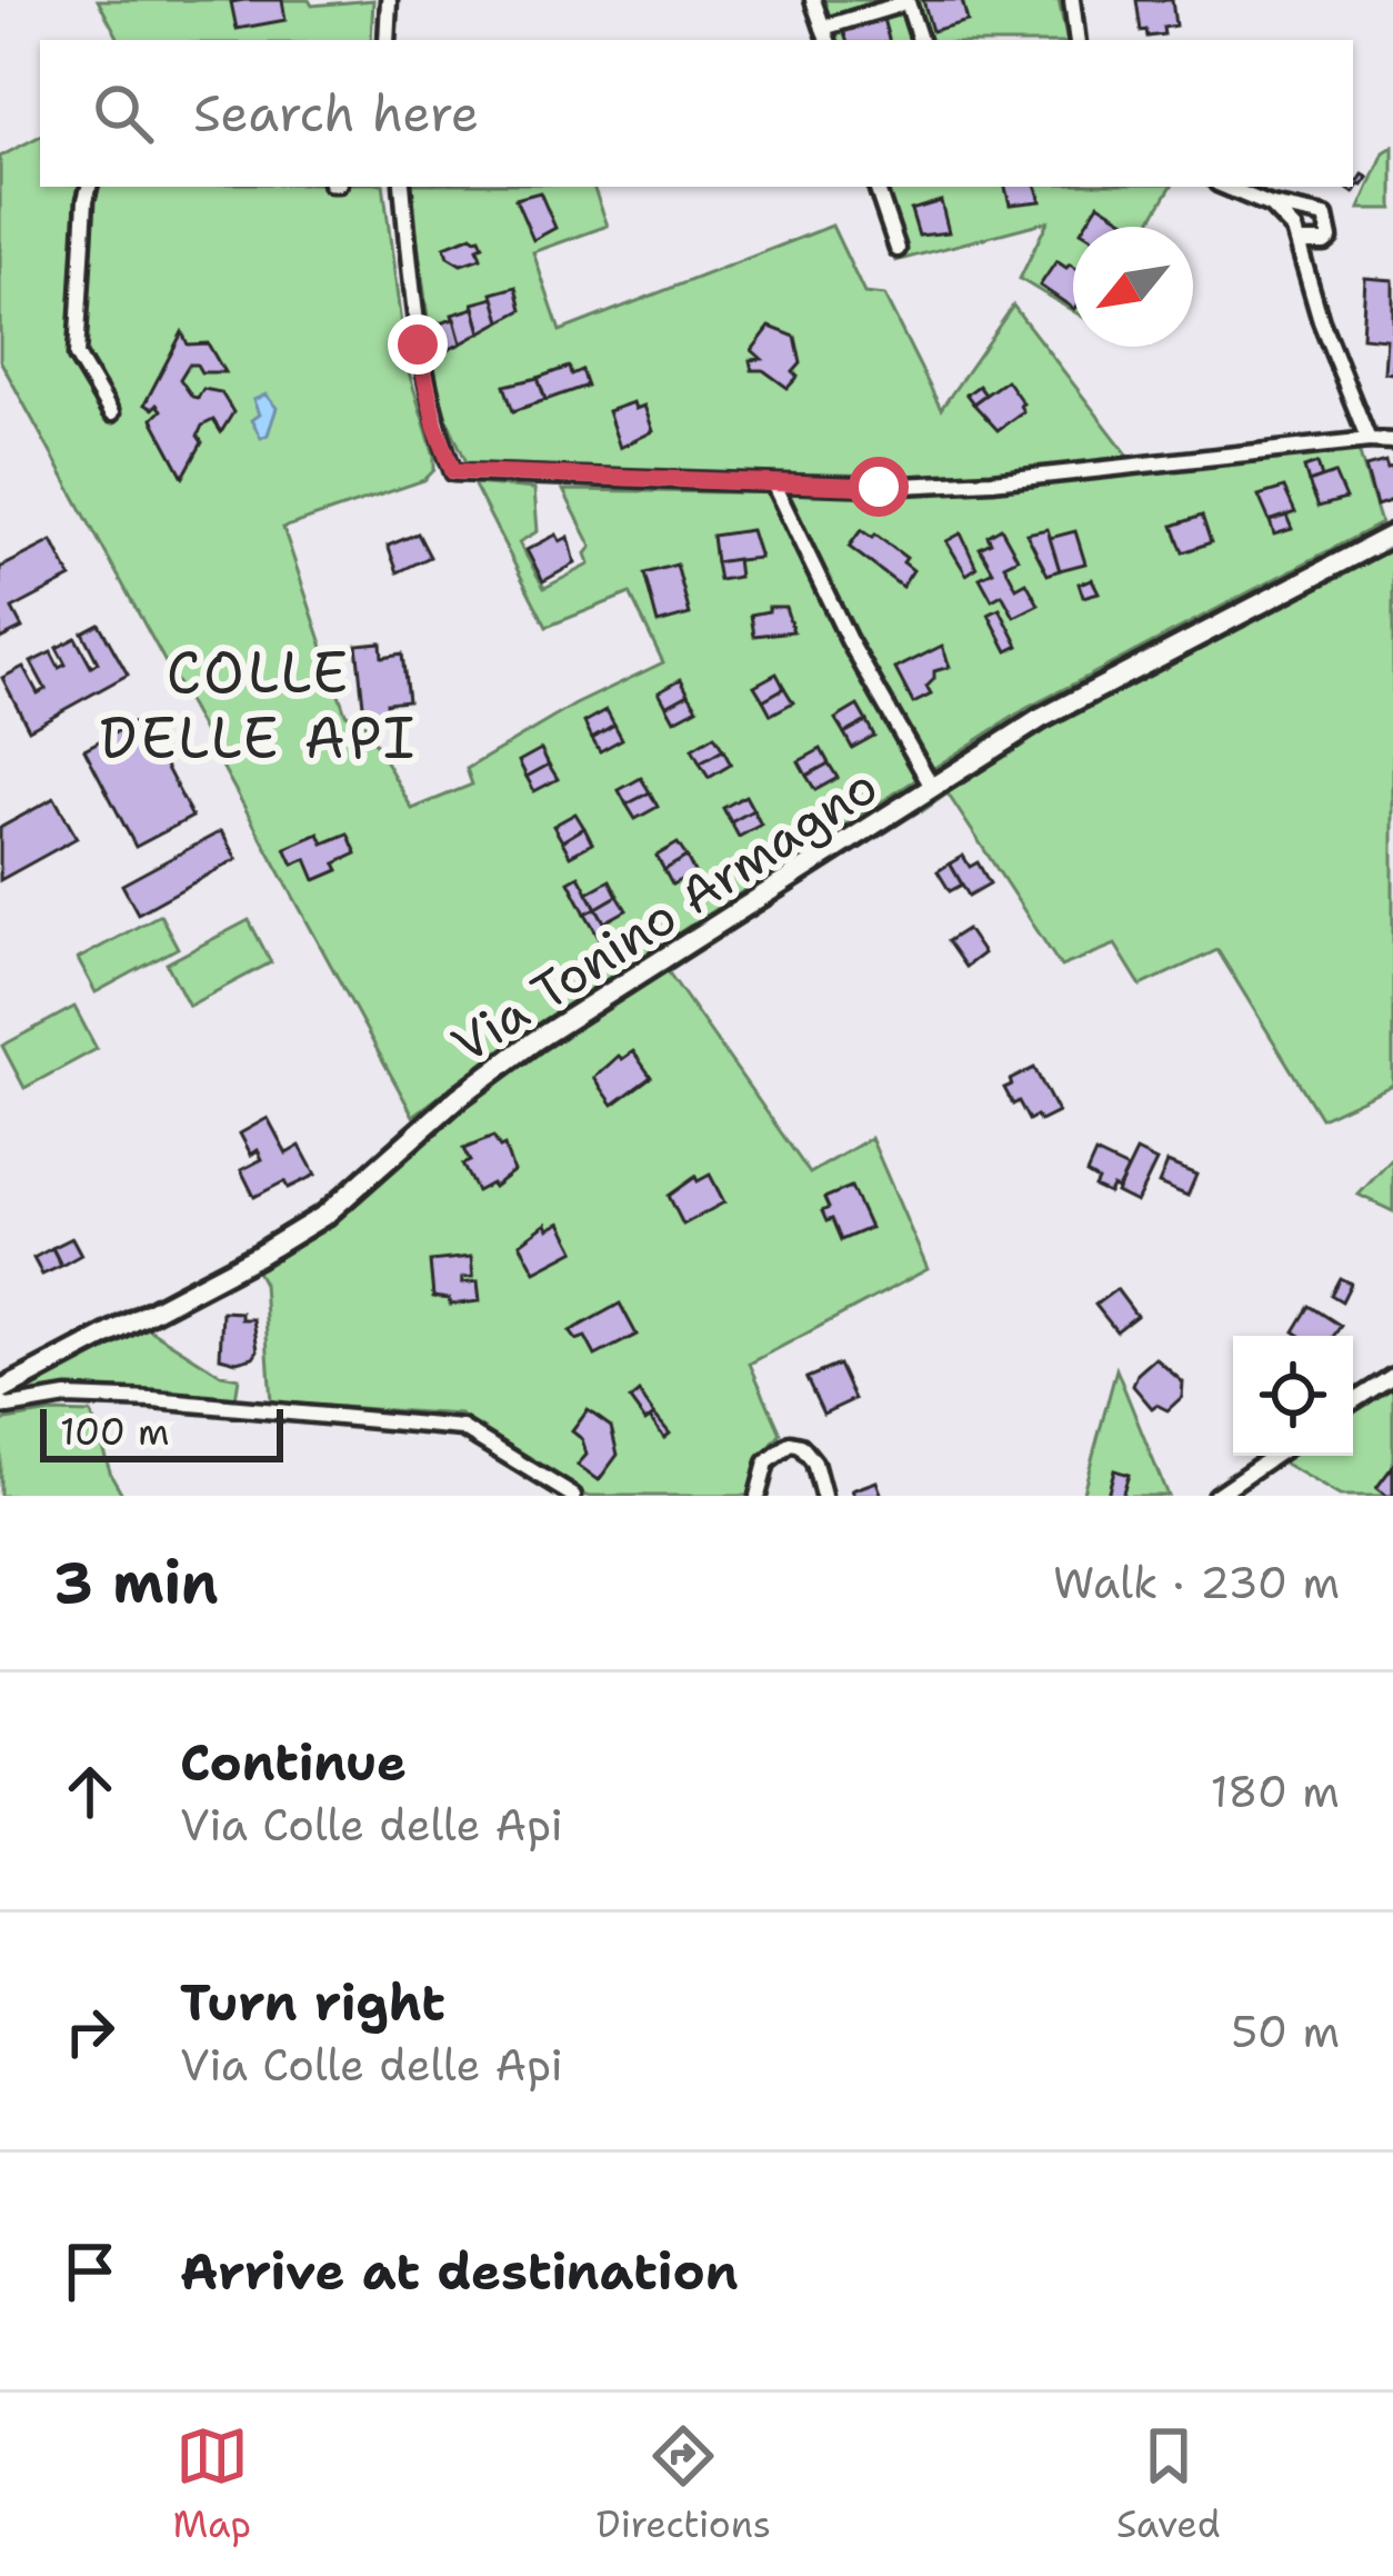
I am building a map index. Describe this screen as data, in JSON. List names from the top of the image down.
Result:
{
  "streets": {
    "street": ["Via Tonino Armagno"]
  },
  "districts": ["COLLE DELLE API"],
  "scale_bar": "100 m",
  "north": "bottom left",
  "page": {
    "search": "Search here",
    "scale": "100 m",
    "heading": ["3 min", "Walk · 230 m"],
    "list": [
      ["Continue", "Via Colle delle Api", "180 m"],
      ["Turn right", "Via Colle delle Api", "50 m"],
      "Arrive at destination"
    ],
    "nav": ["Map", "Directions", "Saved"]
  }
}
